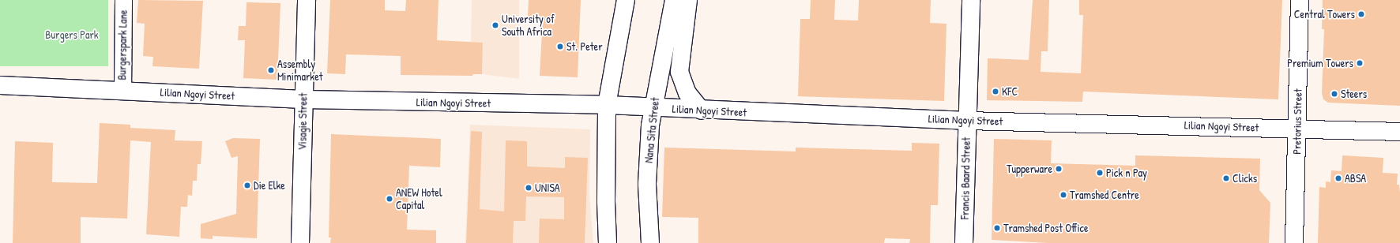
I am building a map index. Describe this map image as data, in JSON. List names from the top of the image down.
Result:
{
  "streets": {
    "street": [
      "Burgerspark Lane",
      "Lilian Ngoyi Street",
      "Visagie Street",
      "Pretorius Street",
      "Nana Sita Street",
      "Francis Baard Street"
    ]
  },
  "crossings": [
    ["Burgerspark Lane", "Lilian Ngoyi Street"],
    ["Lilian Ngoyi Street", "Visagie Street"],
    ["Lilian Ngoyi Street", "Pretorius Street"],
    ["Lilian Ngoyi Street", "Nana Sita Street"],
    ["Lilian Ngoyi Street", "Francis Baard Street"]
  ],
  "parks": ["Burgers Park"],
  "places": [
    "Central Towers",
    "University of South Africa",
    "St. Peter",
    "Premium Towers",
    "Assembly Minimarket",
    "KFC",
    "Steers",
    "Tupperware",
    "Pick n Pay",
    "Clicks",
    "ABSA",
    "Die Elke",
    "UNISA",
    "Tramshed Centre",
    "ANEW Hotel Capital",
    "Tramshed Post Office"
  ]
}
